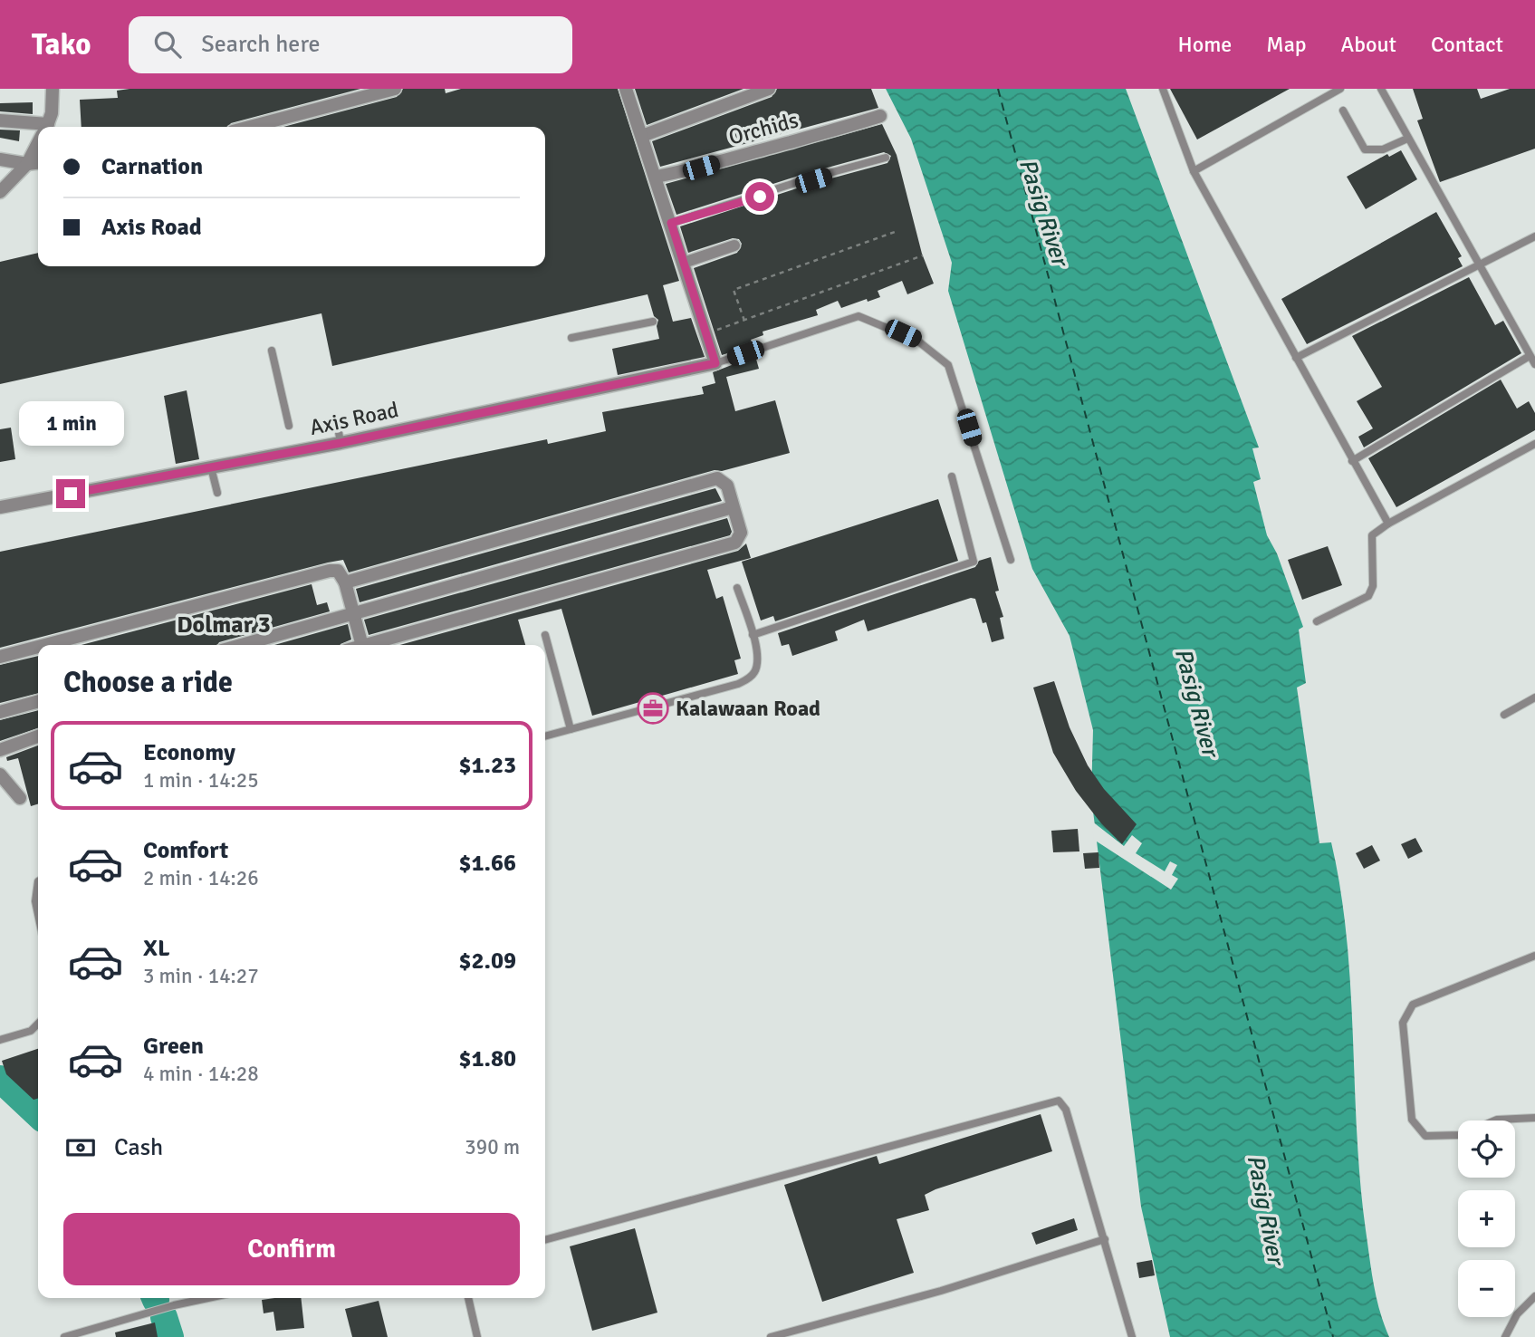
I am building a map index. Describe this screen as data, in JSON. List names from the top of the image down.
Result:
{
  "streets": {
    "street": ["Orchids", "Axis Road"]
  },
  "districts": ["Dolmar 3"],
  "water": ["Pasig River"],
  "places": {
    "office": ["Kalawaan Road"]
  },
  "page": {
    "header": "Tako",
    "search": "Search here",
    "nav": [
      "Home",
      "Map",
      "About",
      "Contact"
    ],
    "banner": ["Carnation", "Axis Road"],
    "bubble": "1 min",
    "heading": "Choose a ride",
    "list": [
      {
        "name": "Economy",
        "note": "1 min · 14:25",
        "value": "$1.23"
      },
      {
        "name": "Comfort",
        "note": "2 min · 14:26",
        "value": "$1.66"
      },
      {
        "name": "XL",
        "note": "3 min · 14:27",
        "value": "$2.09"
      },
      {
        "name": "Green",
        "note": "4 min · 14:28",
        "value": "$1.80"
      }
    ],
    "pay": ["Cash", "390 m"],
    "map_buttons": ["+", "−"],
    "buttons": "Confirm"
  }
}
